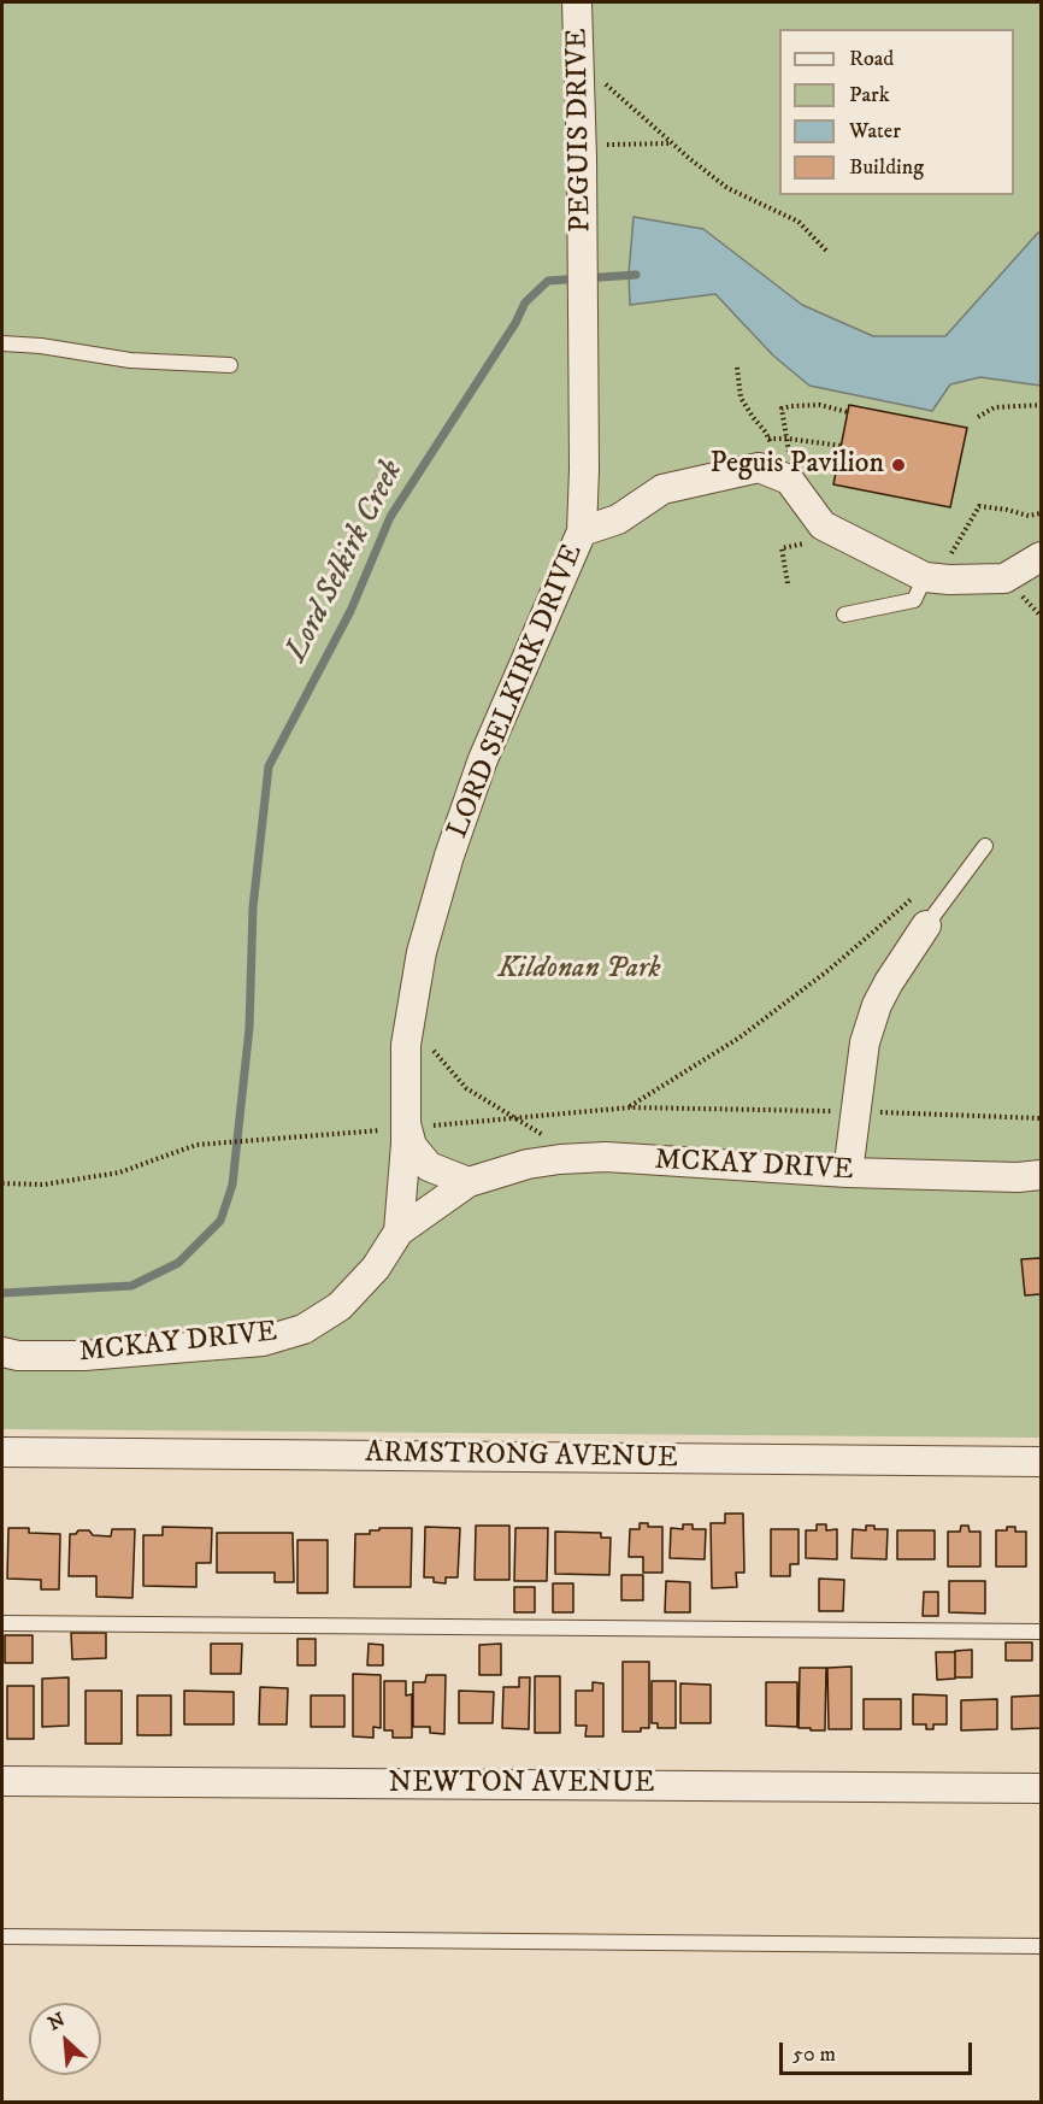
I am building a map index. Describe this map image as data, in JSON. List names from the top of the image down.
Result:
{
  "streets": {
    "street": [
      "PEGUIS DRIVE",
      "LORD SELKIRK DRIVE",
      "MCKAY DRIVE",
      "ARMSTRONG AVENUE",
      "NEWTON AVENUE"
    ]
  },
  "crossings": [
    ["PEGUIS DRIVE", "LORD SELKIRK DRIVE"],
    ["LORD SELKIRK DRIVE", "MCKAY DRIVE"]
  ],
  "water": ["Lord Selkirk Creek"],
  "parks": ["Kildonan Park"],
  "places": ["Peguis Pavilion"],
  "legend": [
    "Road",
    "Park",
    "Water",
    "Building"
  ],
  "scale_bar": "50 m",
  "north": "top left"
}
